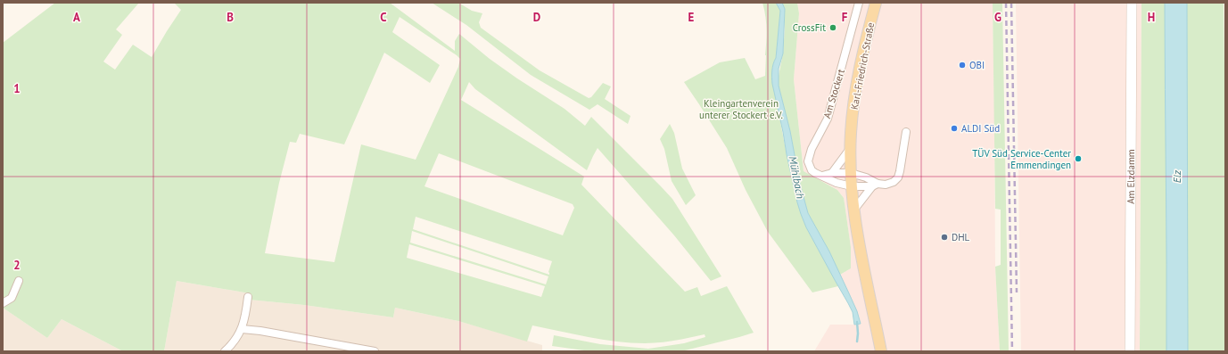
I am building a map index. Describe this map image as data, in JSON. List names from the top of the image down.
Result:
{
  "streets": {
    "main road": ["Karl-Friedrich-Straße"],
    "street": ["Am Stockert", "Am Elzdamm"]
  },
  "crossings": [
    ["Karl-Friedrich-Straße", "Am Stockert"]
  ],
  "water": ["Elz", "Mühlbach"],
  "parks": ["Kleingartenverein unterer Stockert e.V."],
  "places": [
    "CrossFit",
    "OBI",
    "ALDI Süd",
    "TÜV Süd Service-Center Emmendingen",
    "DHL"
  ],
  "grid": {
    "columns": [
      "A",
      "B",
      "C",
      "D",
      "E",
      "F",
      "G",
      "H"
    ],
    "rows": ["1", "2"]
  }
}
